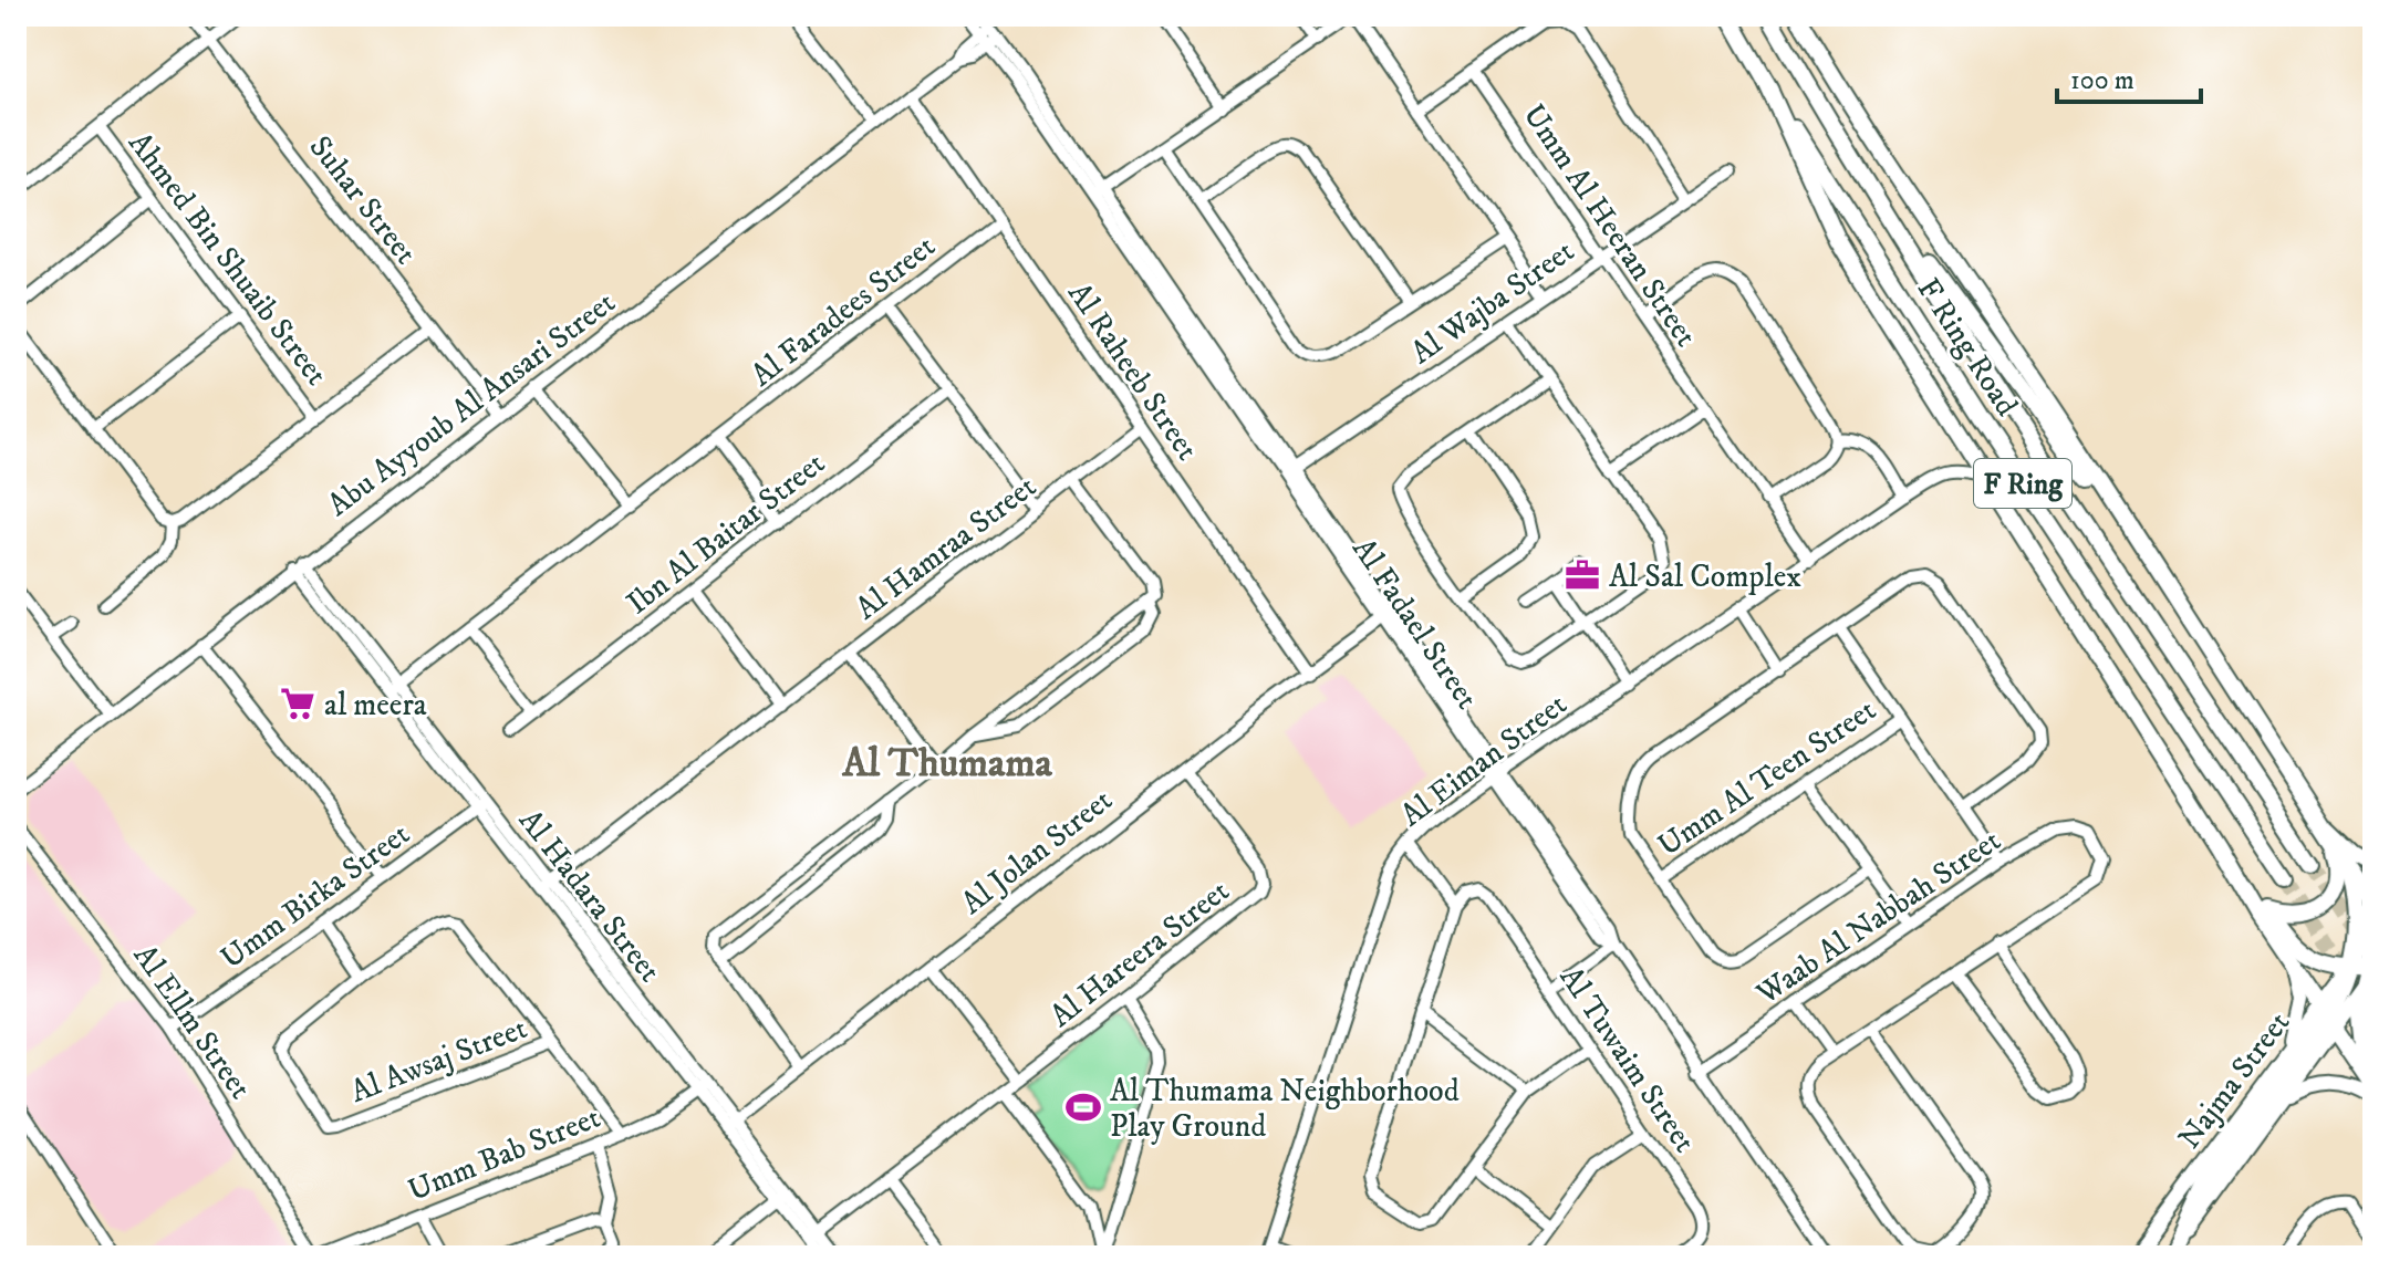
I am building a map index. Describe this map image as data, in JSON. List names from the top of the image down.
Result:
{
  "streets": {
    "highway": ["F Ring Road", "F Ring"],
    "main road": ["Najma Street"],
    "street": [
      "Suhar Street",
      "Umm Al Heeran Street",
      "Ahmed Bin Shuaib Street",
      "Al Wajba Street",
      "Al Faradees Street",
      "Al Raheeb Street",
      "Abu Ayyoub Al Ansari Street",
      "Ibn Al Baitar Street",
      "Al Hamraa Street",
      "Al Fadael Street",
      "Al Eiman Street",
      "Umm Al Teen Street",
      "Al Jolan Street",
      "Umm Birka Street",
      "Al Hadara Street",
      "Waab Al Nabbah Street",
      "Al Hareera Street",
      "Al Ellm Street",
      "Al Awsaj Street",
      "Al Tuwaim Street",
      "Umm Bab Street"
    ]
  },
  "crossings": [
    ["Suhar Street", "Abu Ayyoub Al Ansari Street"],
    ["Umm Al Heeran Street", "Al Wajba Street"],
    ["Umm Al Heeran Street", "Al Eiman Street"],
    ["Al Wajba Street", "Al Fadael Street"],
    ["Al Faradees Street", "Al Raheeb Street"],
    ["Al Faradees Street", "Al Hadara Street"],
    ["Al Raheeb Street", "Abu Ayyoub Al Ansari Street"],
    ["Al Raheeb Street", "Al Hamraa Street"],
    ["Al Raheeb Street", "Al Jolan Street"],
    ["Abu Ayyoub Al Ansari Street", "Al Fadael Street"],
    ["Abu Ayyoub Al Ansari Street", "Al Hadara Street"],
    ["Al Hamraa Street", "Al Hadara Street"],
    ["Al Fadael Street", "Al Eiman Street"],
    ["Al Fadael Street", "Al Jolan Street"],
    ["Al Fadael Street", "Waab Al Nabbah Street"],
    ["Al Jolan Street", "Al Hadara Street"],
    ["Al Jolan Street", "Al Hareera Street"],
    ["Umm Birka Street", "Al Hadara Street"],
    ["Umm Birka Street", "Al Ellm Street"],
    ["Al Hadara Street", "Al Hareera Street"],
    ["Al Hadara Street", "Umm Bab Street"],
    ["Al Ellm Street", "Umm Bab Street"],
    ["Al Awsaj Street", "Umm Bab Street"]
  ],
  "districts": ["Al Thumama"],
  "places": {
    "office": ["Al Sal Complex"],
    "supermarket": ["al meera"],
    "sports": ["Al Thumama Neighborhood Play Ground"]
  },
  "scale_bar": "100 m"
}
